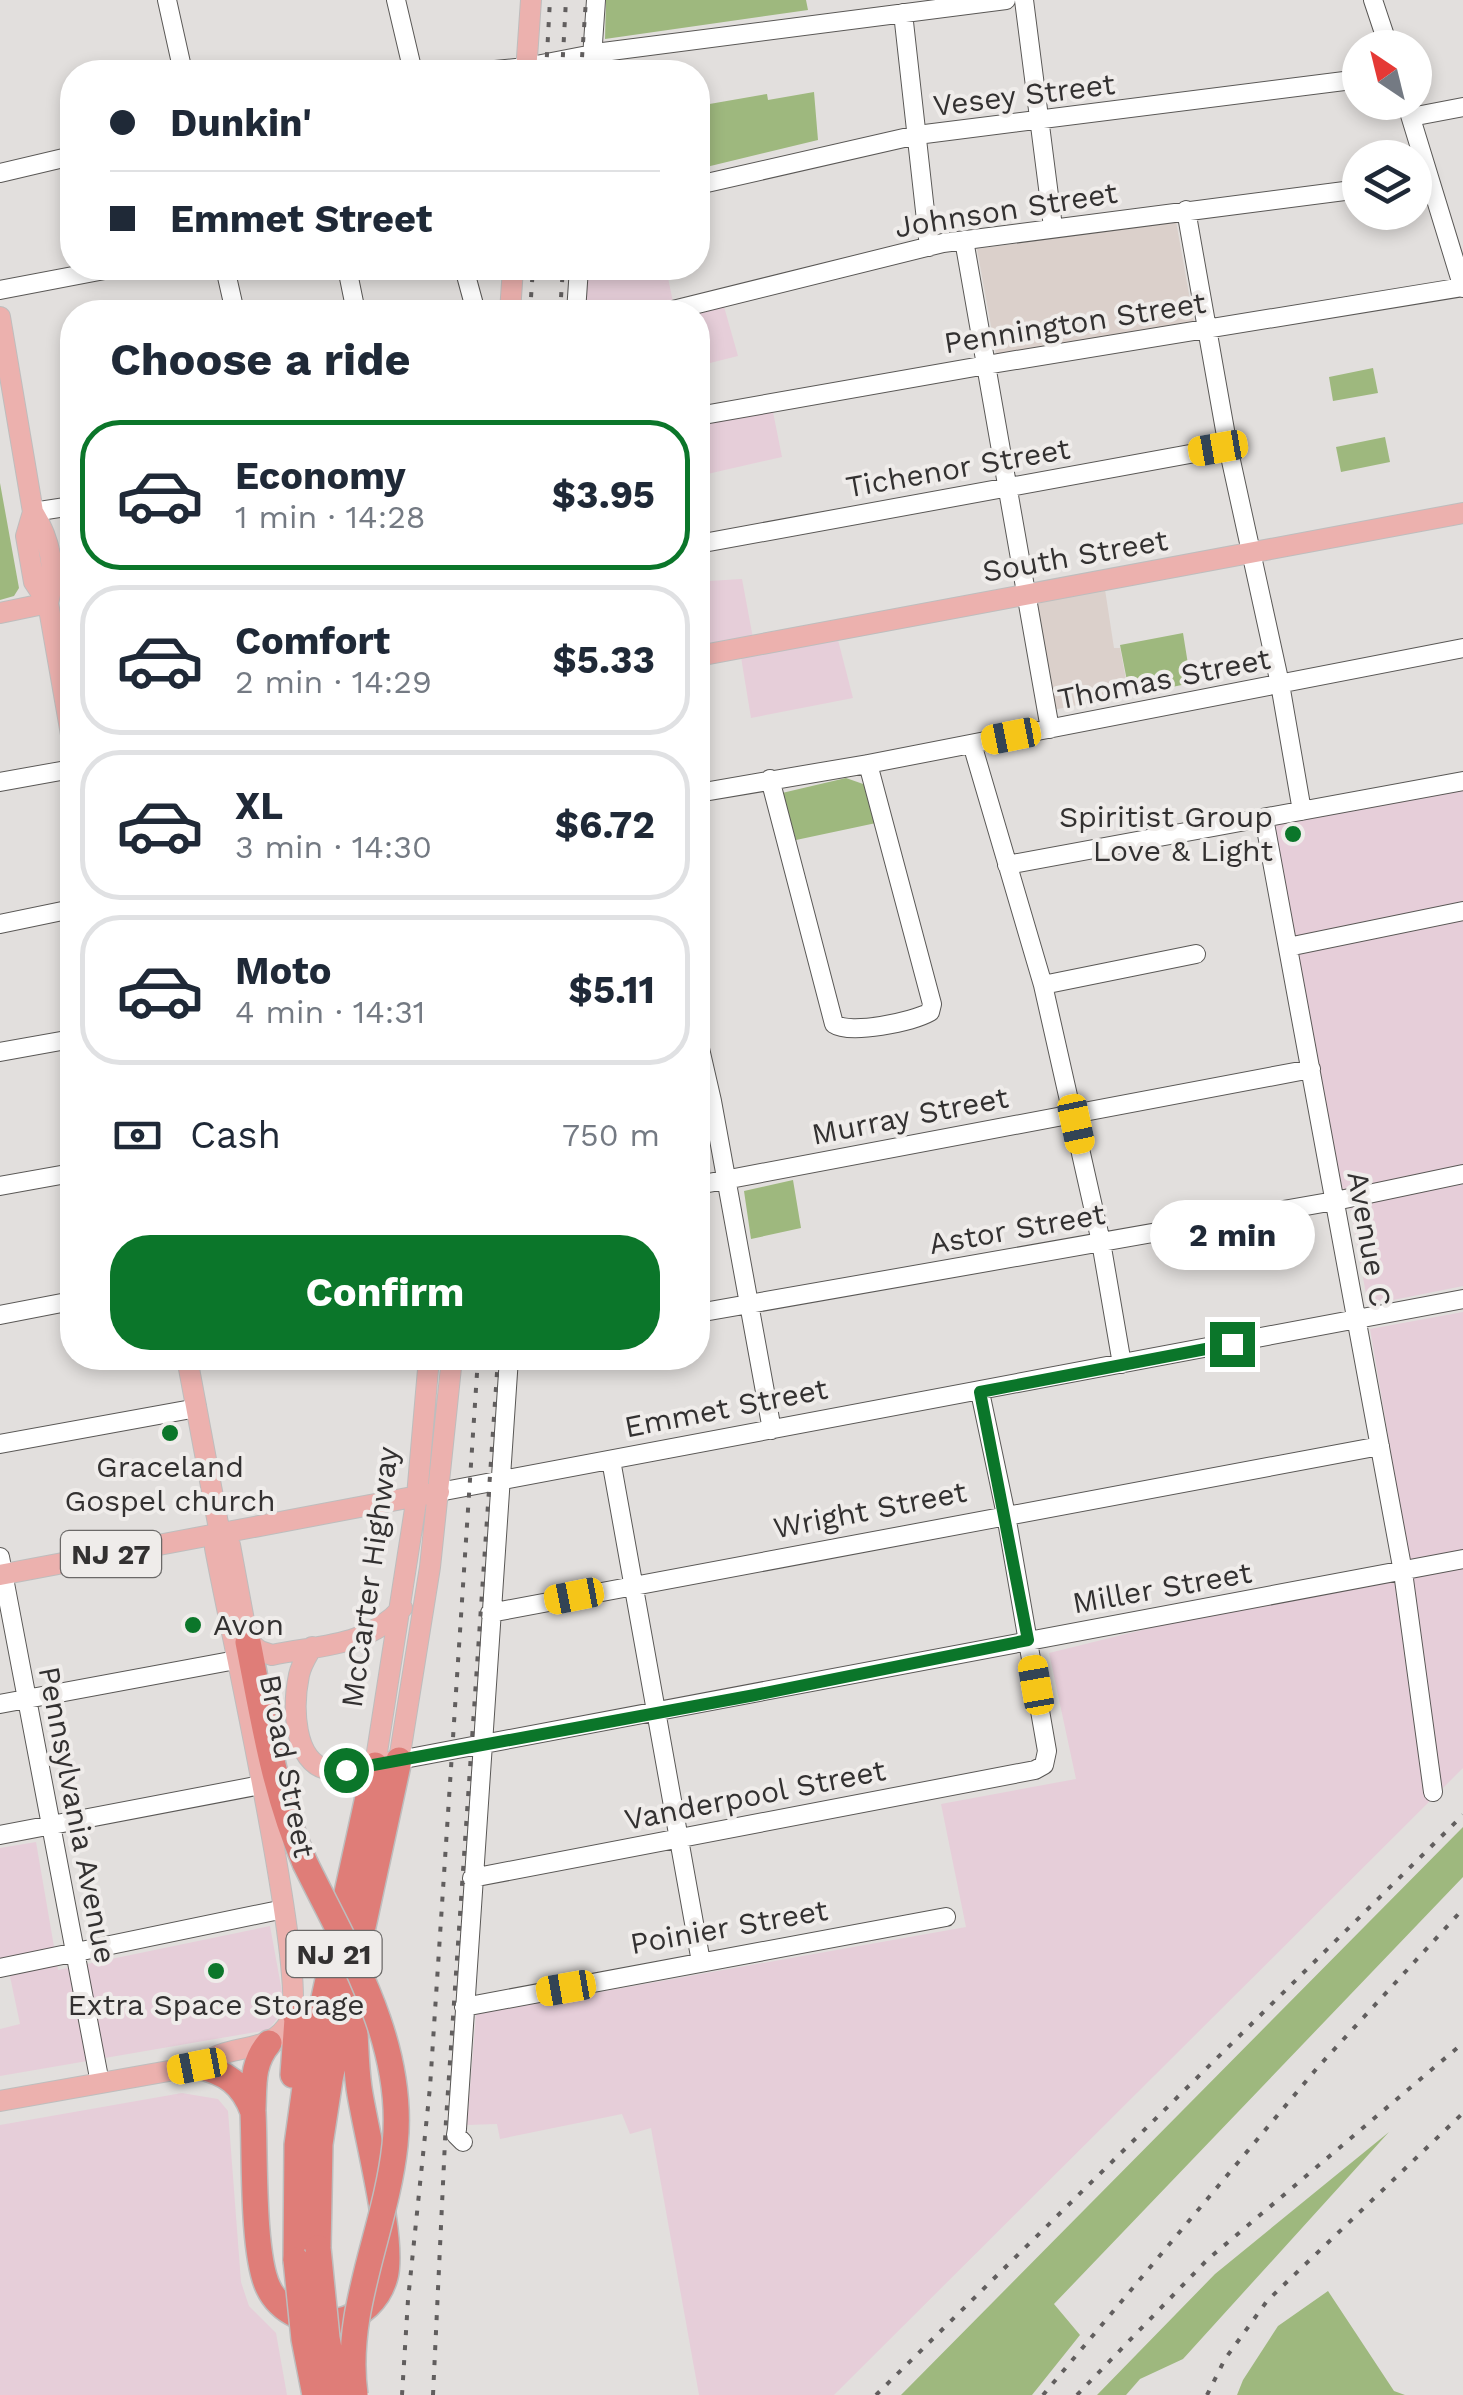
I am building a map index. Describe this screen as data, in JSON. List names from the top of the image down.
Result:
{
  "streets": {
    "highway": ["McCarter Highway", "NJ 21"],
    "main road": [
      "South Street",
      "Emmet Street",
      "NJ 27",
      "Broad Street"
    ],
    "street": [
      "Vesey Street",
      "Johnson Street",
      "Pennington Street",
      "Tichenor Street",
      "Thomas Street",
      "Murray Street",
      "Astor Street",
      "Avenue C",
      "Wright Street",
      "Miller Street",
      "Vanderpool Street",
      "Pennsylvania Avenue",
      "Poinier Street"
    ]
  },
  "crossings": [
    ["Murray Street", "Avenue C"],
    ["Astor Street", "Avenue C"],
    ["Avenue C", "Emmet Street"],
    ["Avenue C", "Wright Street"],
    ["Avenue C", "Miller Street"],
    ["Emmet Street", "McCarter Highway"],
    ["Emmet Street", "Broad Street"],
    ["Emmet Street", "Pennsylvania Avenue"],
    ["McCarter Highway", "Miller Street"],
    ["Miller Street", "Vanderpool Street"]
  ],
  "places": [
    "Spiritist Group Love & Light",
    "Graceland Gospel church",
    "Avon",
    "Extra Space Storage"
  ],
  "north": "top left",
  "page": {
    "banner": ["Dunkin'", "Emmet Street"],
    "heading": "Choose a ride",
    "list": [
      {
        "name": "Economy",
        "note": "1 min · 14:28",
        "value": "$3.95"
      },
      {
        "name": "Comfort",
        "note": "2 min · 14:29",
        "value": "$5.33"
      },
      {
        "name": "XL",
        "note": "3 min · 14:30",
        "value": "$6.72"
      },
      {
        "name": "Moto",
        "note": "4 min · 14:31",
        "value": "$5.11"
      }
    ],
    "pay": ["Cash", "750 m"],
    "bubble": "2 min",
    "buttons": "Confirm"
  }
}
